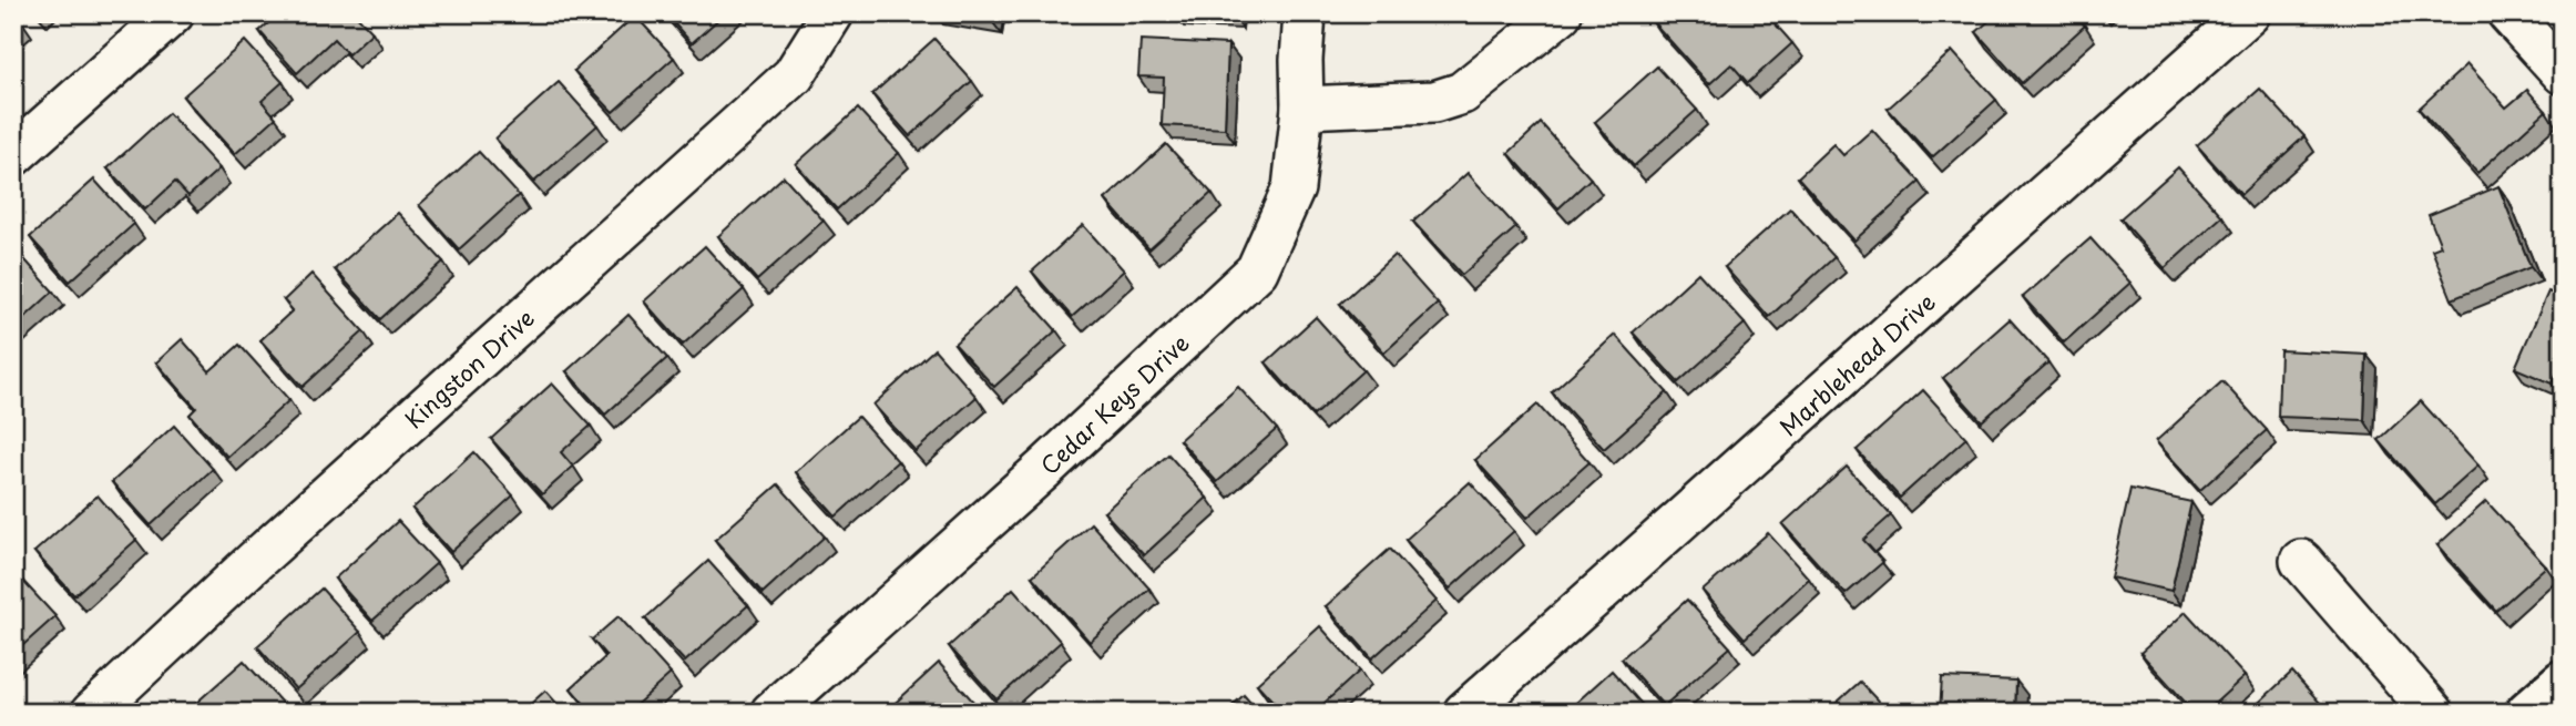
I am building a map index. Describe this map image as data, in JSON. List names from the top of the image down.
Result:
{
  "streets": {
    "street": ["Marblehead Drive", "Kingston Drive", "Cedar Keys Drive"]
  }
}
